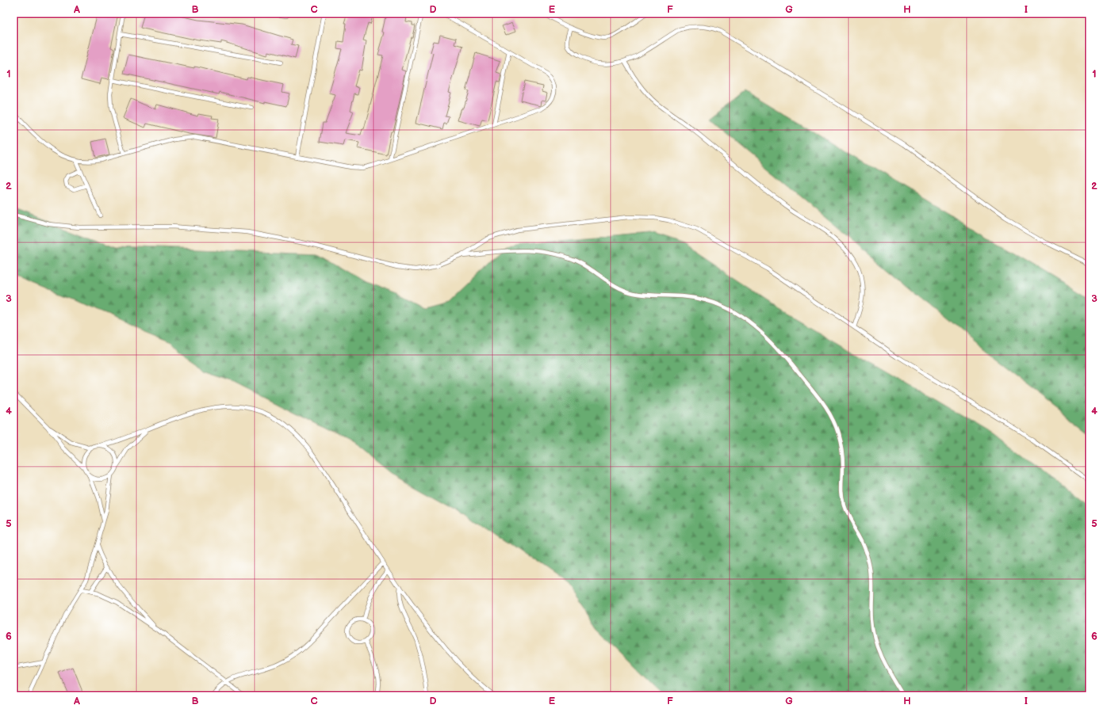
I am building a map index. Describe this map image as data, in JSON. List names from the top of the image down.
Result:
{
  "grid": {
    "columns": [
      "A",
      "B",
      "C",
      "D",
      "E",
      "F",
      "G",
      "H",
      "I"
    ],
    "rows": [
      "1",
      "2",
      "3",
      "4",
      "5",
      "6"
    ]
  }
}
